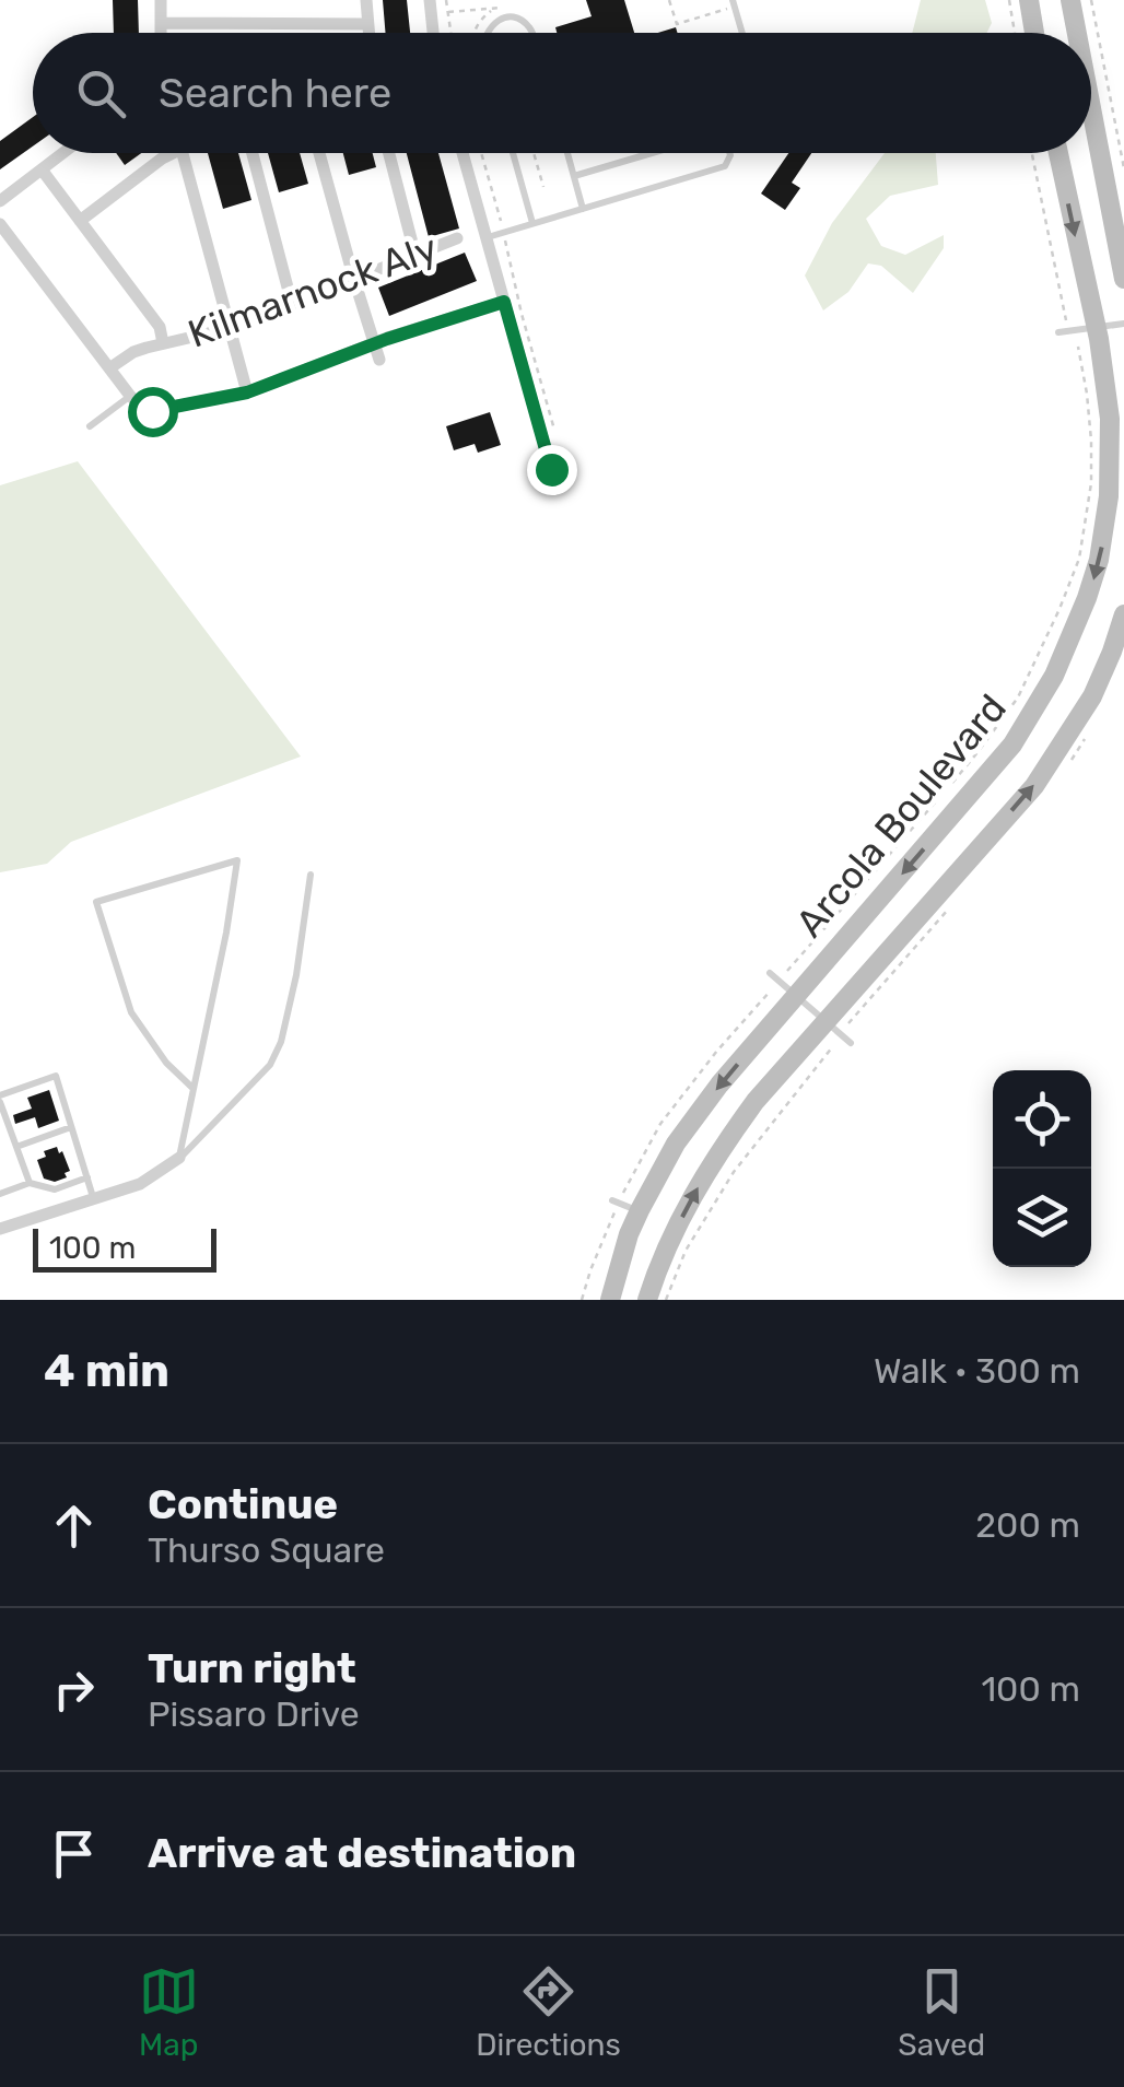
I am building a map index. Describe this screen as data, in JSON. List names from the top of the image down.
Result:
{
  "streets": {
    "main road": ["Arcola Boulevard"],
    "street": ["Kilmarnock Aly"]
  },
  "scale_bar": "100 m",
  "page": {
    "search": "Search here",
    "scale": "100 m",
    "heading": ["4 min", "Walk · 300 m"],
    "list": [
      ["Continue", "Thurso Square", "200 m"],
      ["Turn right", "Pissaro Drive", "100 m"],
      "Arrive at destination"
    ],
    "nav": ["Map", "Directions", "Saved"]
  }
}
